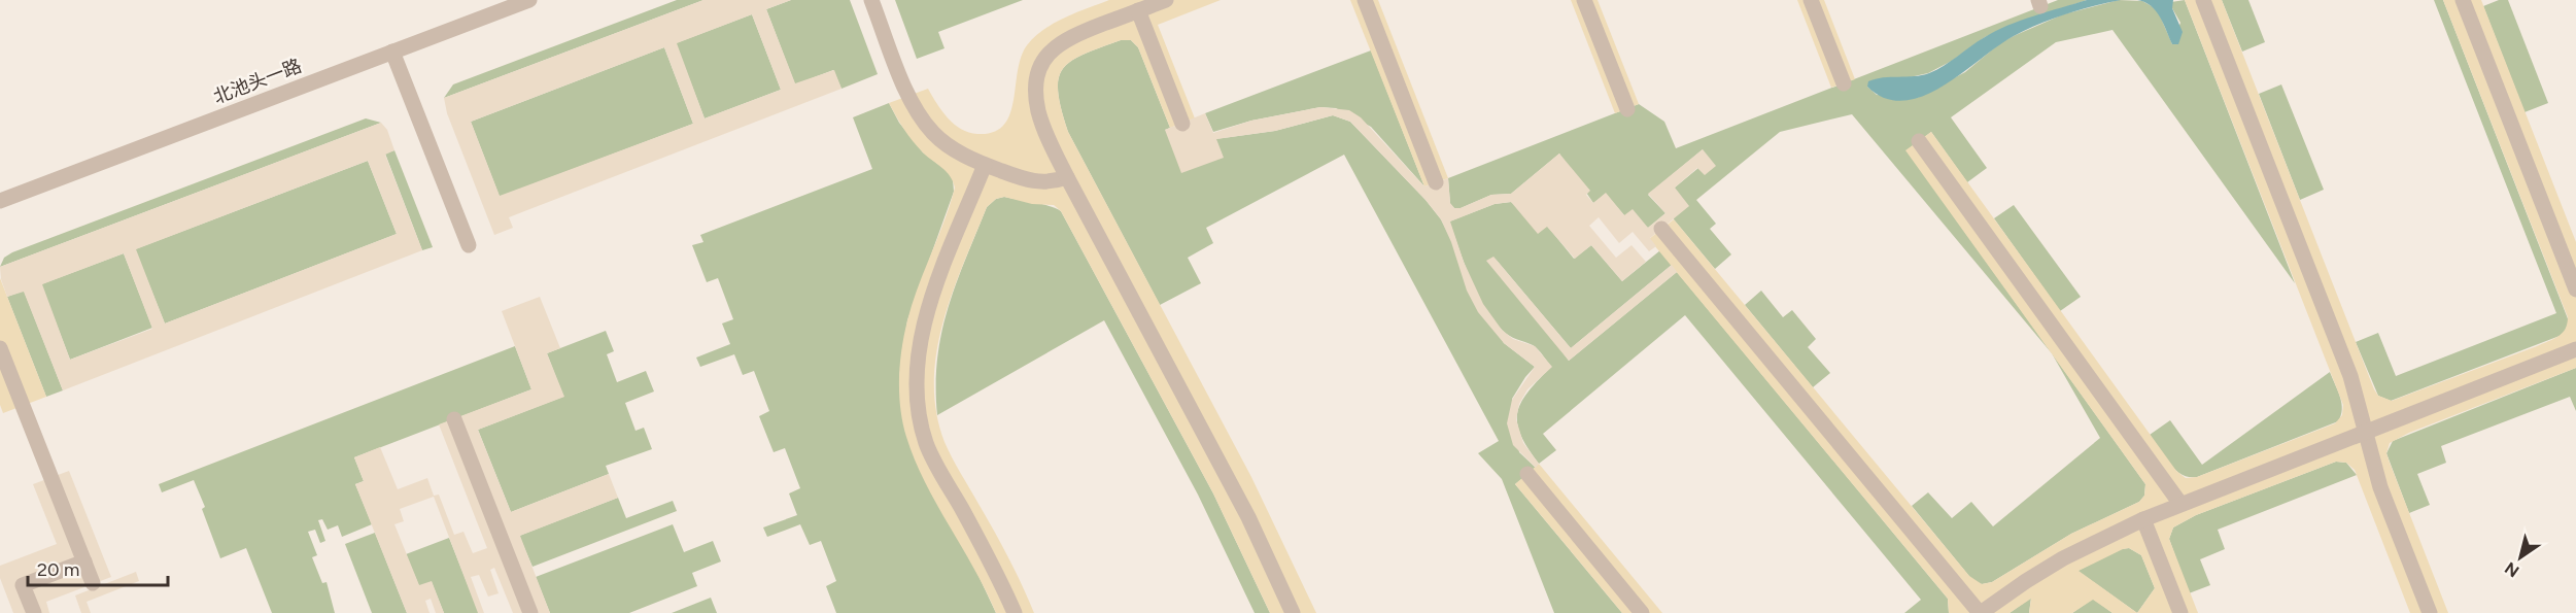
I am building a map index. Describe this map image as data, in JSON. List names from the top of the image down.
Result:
{
  "streets": {
    "street": ["北池头一路"]
  },
  "scale_bar": "20 m",
  "north": "bottom left"
}
